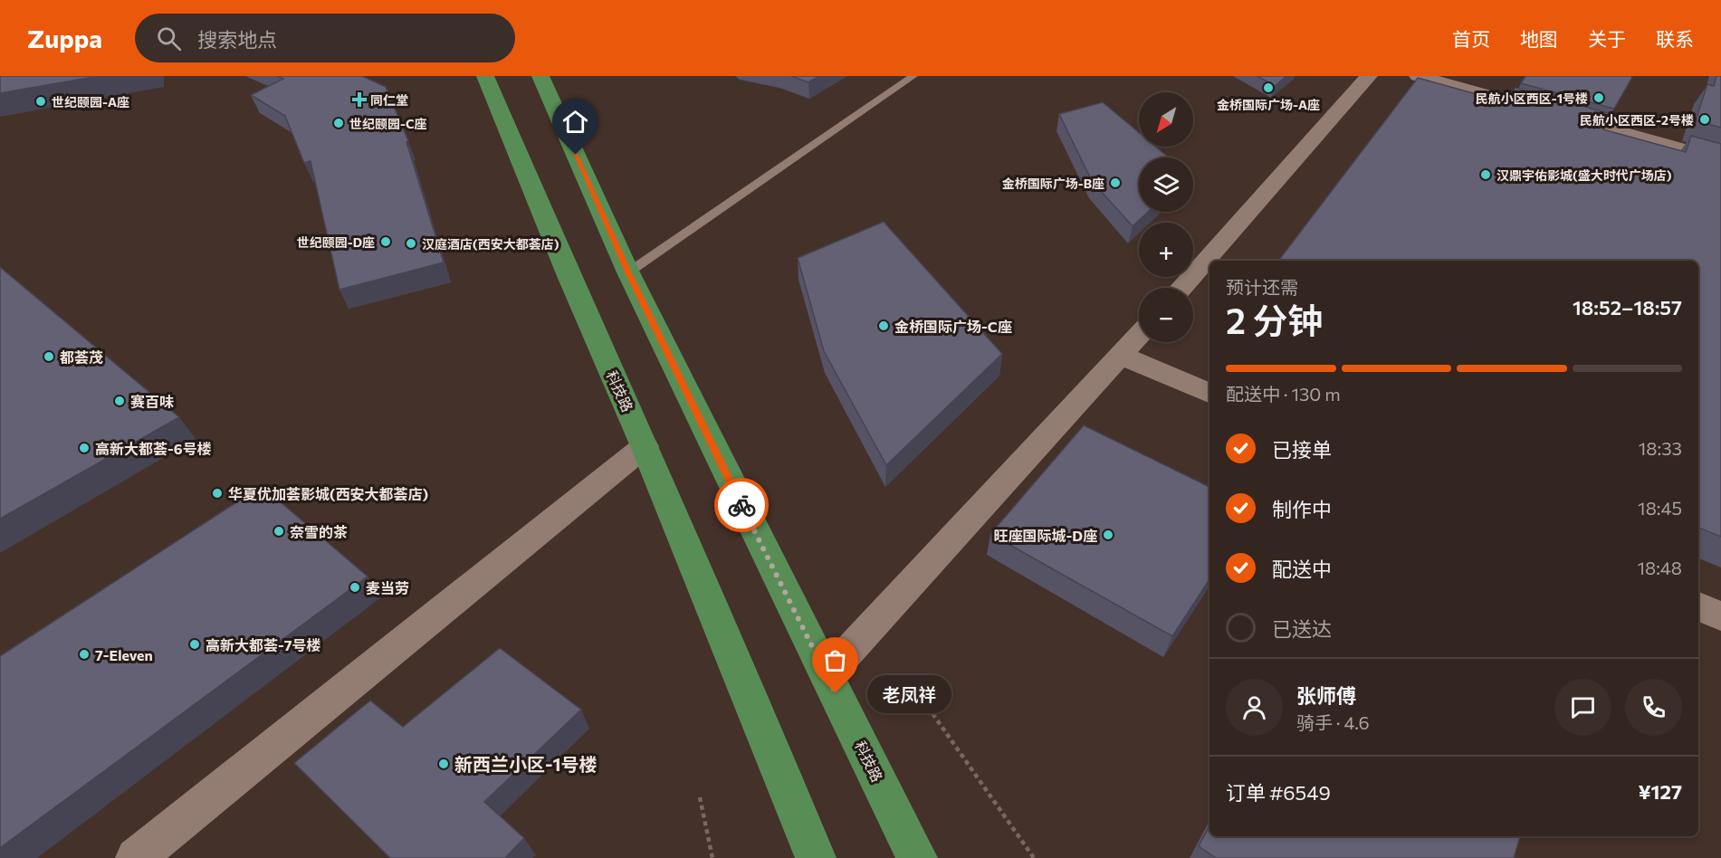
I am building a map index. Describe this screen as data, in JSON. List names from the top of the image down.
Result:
{
  "streets": {
    "main road": ["科技路"]
  },
  "places": {
    "other": [
      "金桥国际广场-A座",
      "民航小区西区-1号楼",
      "世纪颐园-A座",
      "民航小区西区-2号楼",
      "世纪颐园-C座",
      "汉鼎宇佑影城(盛大时代广场店)",
      "金桥国际广场-B座",
      "世纪颐园-D座",
      "汉庭酒店(西安大都荟店)",
      "金桥国际广场-C座",
      "都荟茂",
      "赛百味",
      "高新大都荟-6号楼",
      "华夏优加荟影城(西安大都荟店)",
      "奈雪的茶",
      "旺座国际城-D座",
      "麦当劳",
      "高新大都荟-7号楼",
      "7-Eleven",
      "老凤祥",
      "新西兰小区-1号楼"
    ],
    "health": ["同仁堂"]
  },
  "north": "bottom left",
  "page": {
    "header": "Zuppa",
    "search": "搜索地点",
    "nav": [
      "首页",
      "地图",
      "关于",
      "联系"
    ],
    "map_buttons": ["+", "−"],
    "heading": ["2 分钟", "预计还需", "18:52–18:57"],
    "panel": [
      "张师傅",
      "骑手 · 4.6",
      "订单 #6549",
      "¥127"
    ],
    "bar": "配送中 · 130 m",
    "list": [
      ["已接单", "18:33"],
      ["制作中", "18:45"],
      ["配送中", "18:48"],
      "已送达"
    ],
    "bubble": "老凤祥"
  }
}
